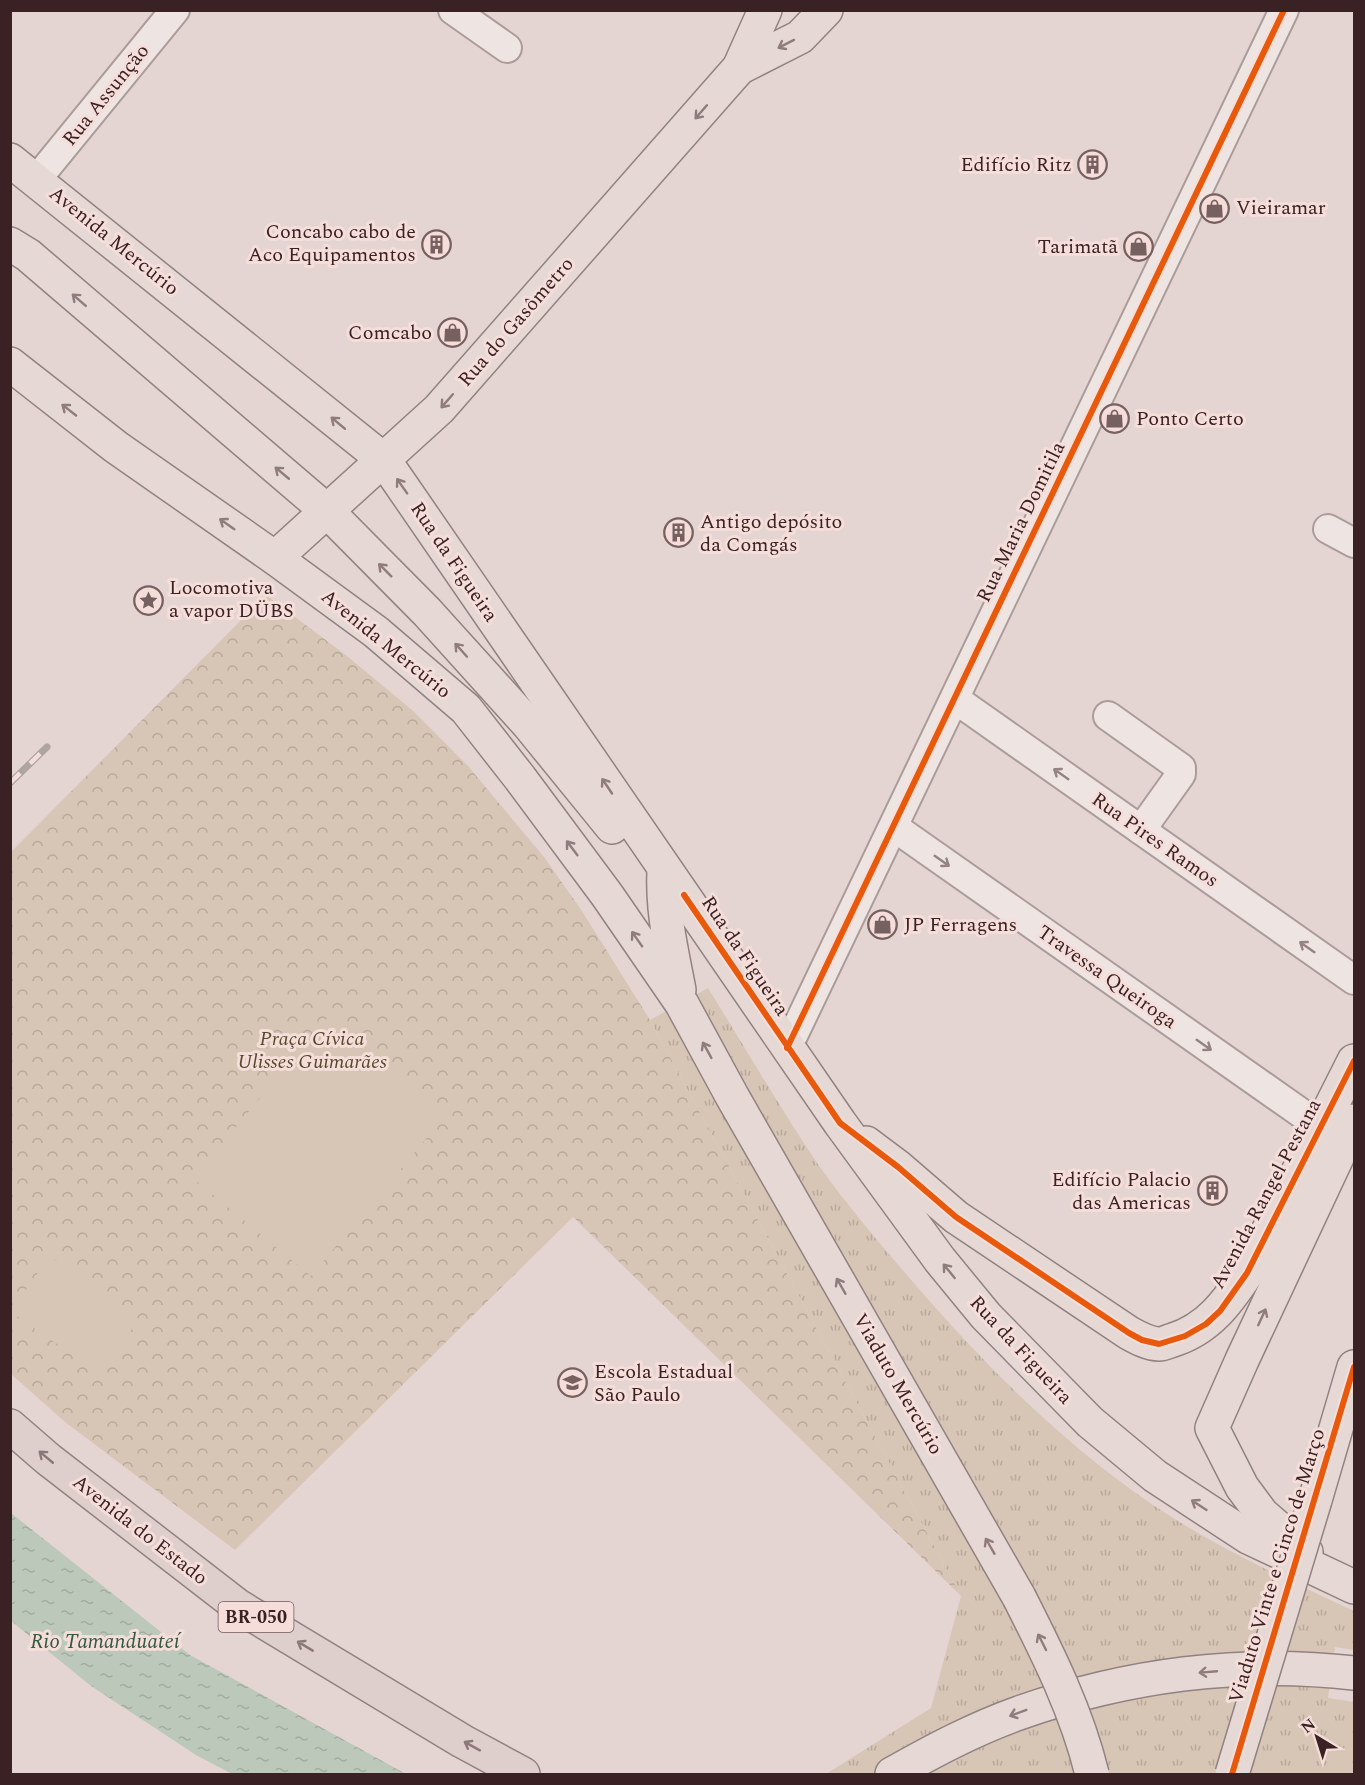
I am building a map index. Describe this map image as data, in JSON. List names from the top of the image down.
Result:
{
  "streets": {
    "highway": ["Avenida do Estado", "BR-050"],
    "main road": [
      "Avenida Mercúrio",
      "Rua do Gasômetro",
      "Rua da Figueira",
      "Avenida Rangel Pestana",
      "Viaduto Mercúrio",
      "Viaduto Vinte e Cinco de Março"
    ],
    "street": [
      "Rua Assunção",
      "Rua Maria Domitila",
      "Rua Pires Ramos",
      "Travessa Queiroga"
    ]
  },
  "crossings": [
    ["Rua Assunção", "Avenida Mercúrio"],
    ["Avenida Mercúrio", "Rua do Gasômetro"],
    ["Avenida Mercúrio", "Rua da Figueira"],
    ["Avenida Mercúrio", "Viaduto Mercúrio"],
    ["Rua do Gasômetro", "Rua da Figueira"],
    ["Rua Maria Domitila", "Rua da Figueira"],
    ["Rua Maria Domitila", "Rua Pires Ramos"],
    ["Rua Maria Domitila", "Travessa Queiroga"],
    ["Rua da Figueira", "Avenida Rangel Pestana"],
    ["Travessa Queiroga", "Avenida Rangel Pestana"]
  ],
  "one_way": [
    "Rua do Gasômetro",
    "Rua Pires Ramos",
    "Travessa Queiroga",
    "Viaduto Mercúrio",
    "Avenida do Estado"
  ],
  "water": ["Rio Tamanduateí"],
  "parks": ["Praça Cívica Ulisses Guimarães"],
  "places": {
    "building": [
      "Edifício Ritz",
      "Concabo cabo de Aco Equipamentos",
      "Antigo depósito da Comgás",
      "Edifício Palacio das Americas"
    ],
    "shop": [
      "Vieiramar",
      "Tarimatã",
      "Comcabo",
      "Ponto Certo",
      "JP Ferragens"
    ],
    "place": ["Locomotiva a vapor DÜBS"],
    "school or university": ["Escola Estadual São Paulo"]
  },
  "north": "top left"
}
